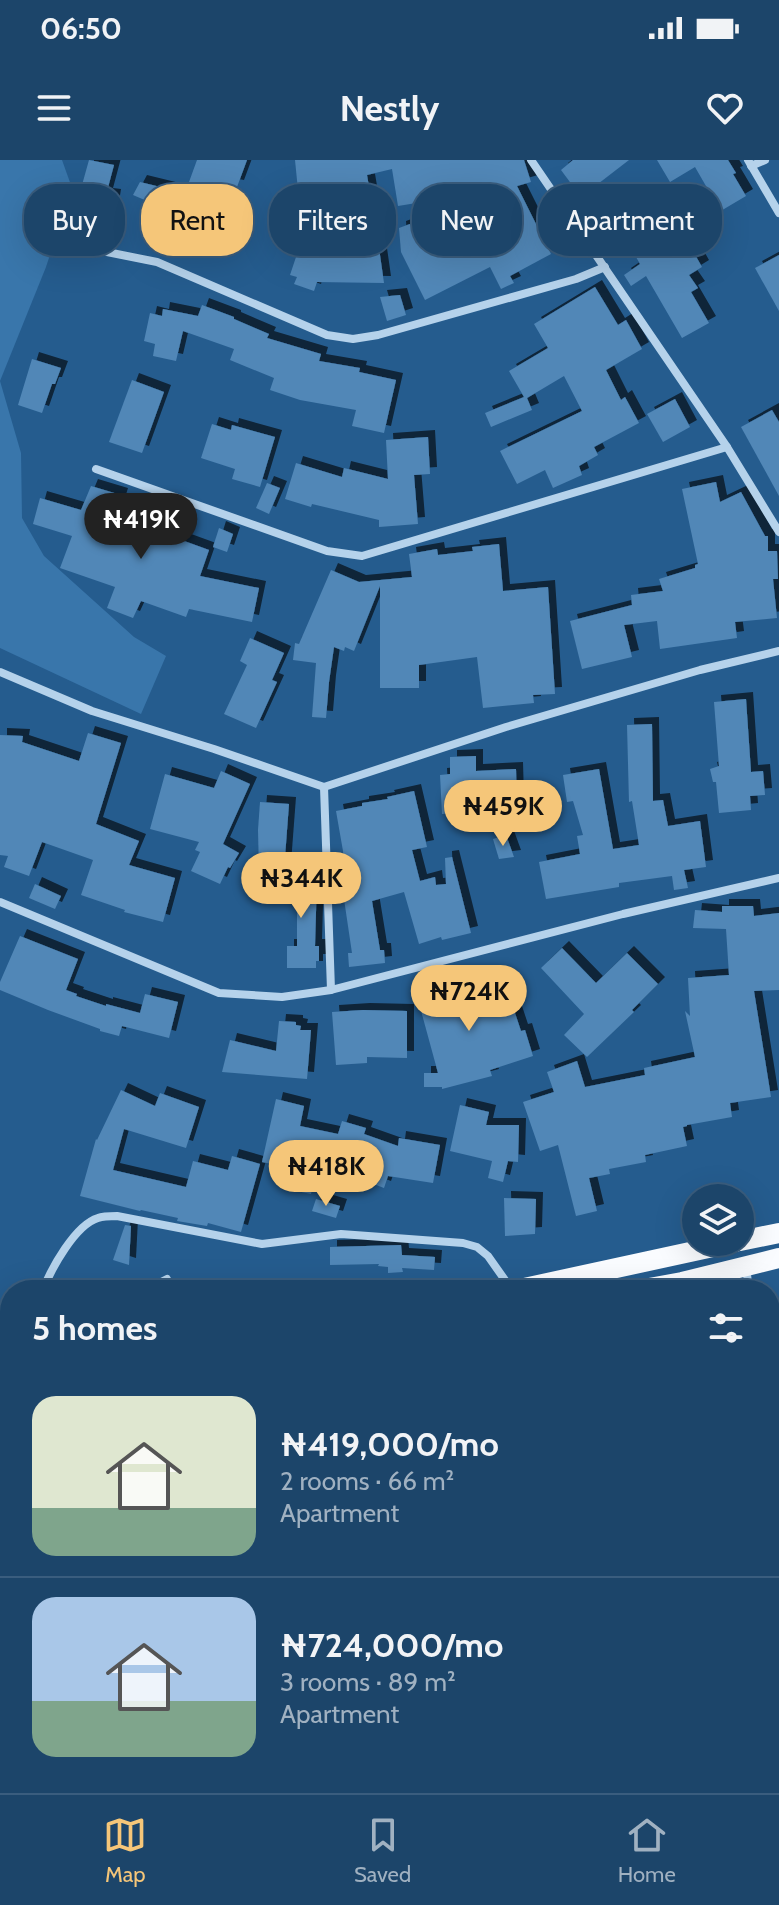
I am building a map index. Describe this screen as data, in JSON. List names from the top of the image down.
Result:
{
  "page": {
    "status": "06:50",
    "header": "Nestly",
    "chip": [
      "Buy",
      "Rent",
      "Filters",
      "New",
      "Apartment"
    ],
    "price": [
      "₦419K",
      "₦459K",
      "₦344K",
      "₦724K",
      "₦418K"
    ],
    "heading": "5 homes",
    "list": [
      {
        "name": "₦419,000/mo",
        "note": "2 rooms · 66 m² · Apartment"
      },
      {
        "name": "₦724,000/mo",
        "note": "3 rooms · 89 m² · Apartment"
      }
    ],
    "tabs": ["Map", "Saved", "Home"]
  }
}
